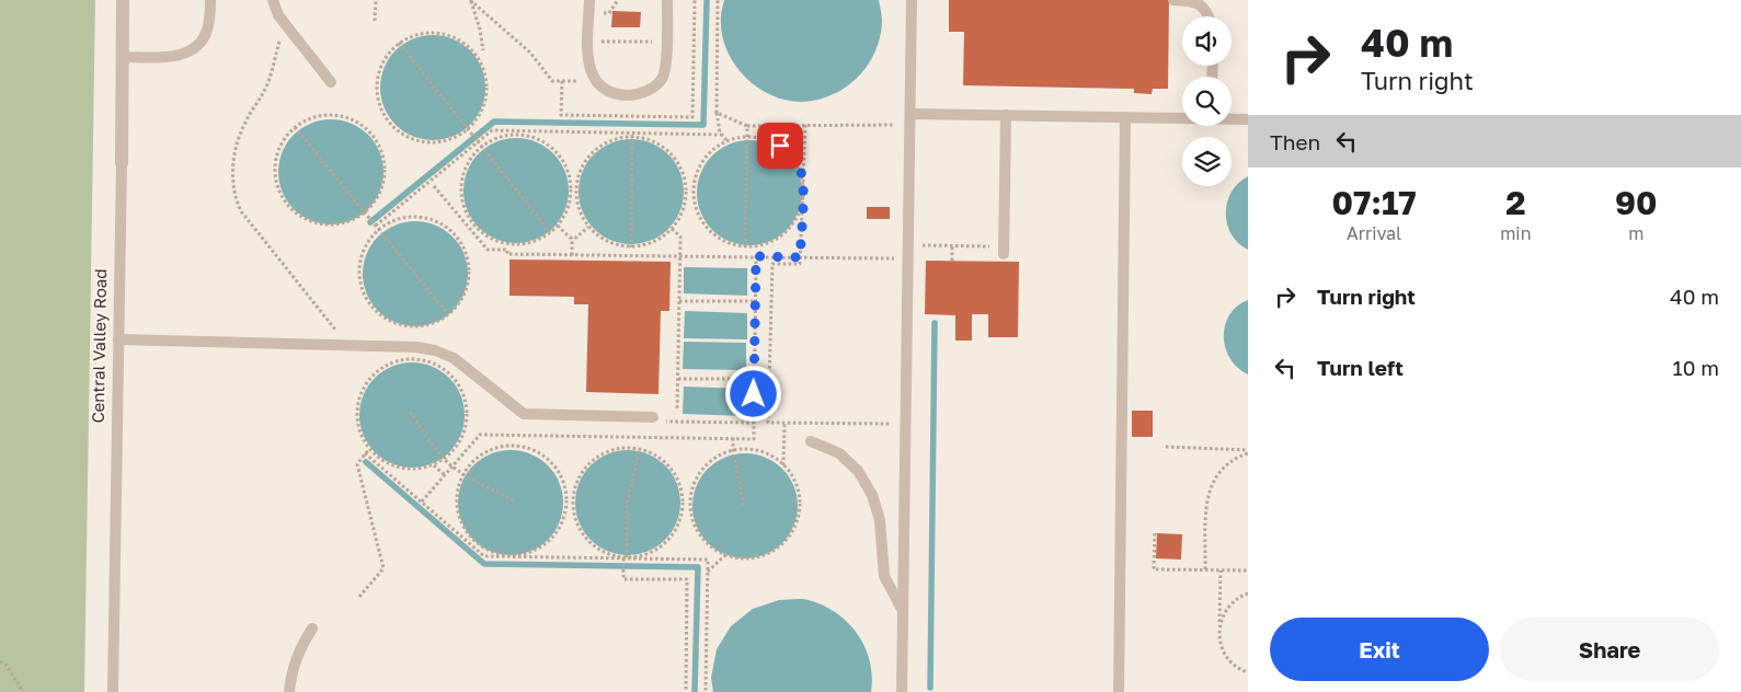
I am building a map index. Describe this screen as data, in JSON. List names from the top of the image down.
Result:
{
  "streets": {
    "street": ["Central Valley Road"]
  },
  "page": {
    "turn": ["40 m", "Turn right"],
    "then": "Then",
    "eta": [
      "07:17",
      "Arrival",
      "2",
      "min",
      "90",
      "m"
    ],
    "list": [
      {
        "name": "Turn right",
        "value": "40 m"
      },
      {
        "name": "Turn left",
        "value": "10 m"
      }
    ],
    "buttons": ["Exit", "Share"]
  }
}
